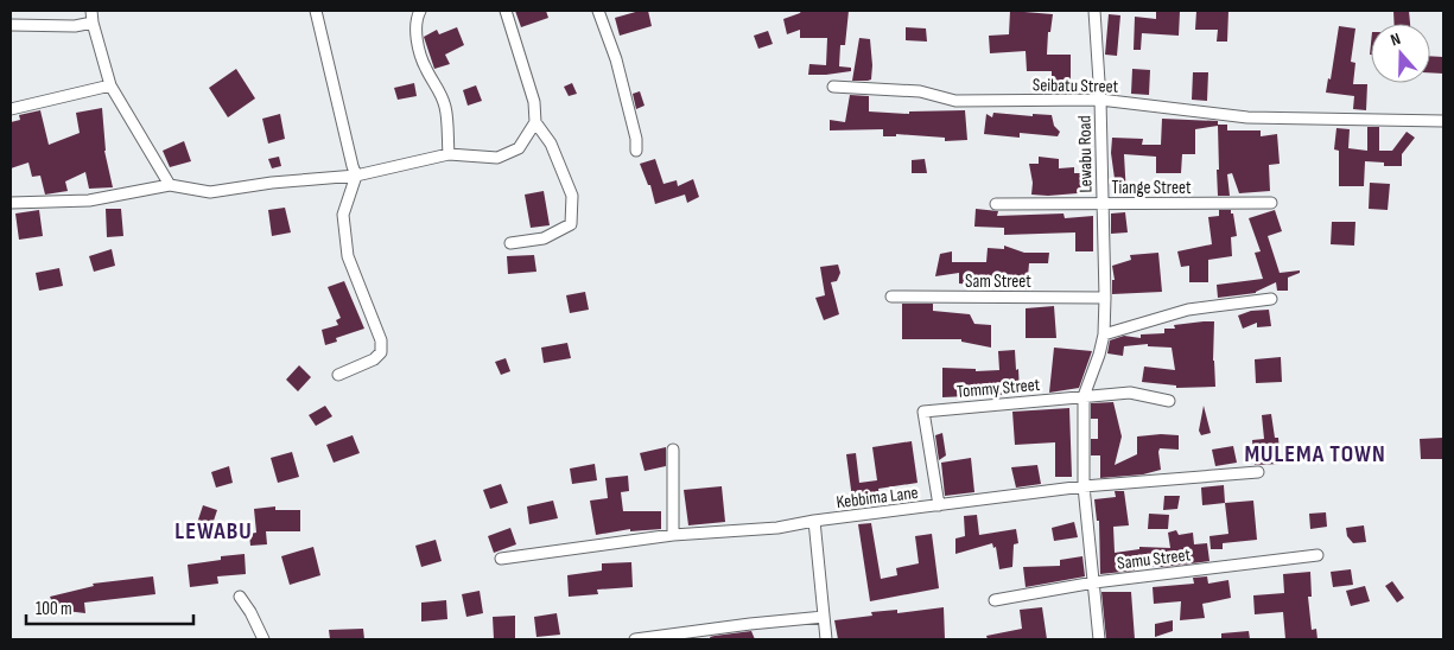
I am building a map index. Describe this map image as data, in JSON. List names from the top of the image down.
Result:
{
  "streets": {
    "street": [
      "Seibatu Street",
      "Lewabu Road",
      "Tiange Street",
      "Sam Street",
      "Tommy Street",
      "Kebbima Lane",
      "Samu Street"
    ]
  },
  "crossings": [
    ["Seibatu Street", "Lewabu Road"],
    ["Lewabu Road", "Tiange Street"],
    ["Lewabu Road", "Sam Street"],
    ["Lewabu Road", "Tommy Street"],
    ["Tommy Street", "Kebbima Lane"]
  ],
  "districts": ["MULEMA TOWN", "LEWABU"],
  "scale_bar": "100 m",
  "north": "top"
}
